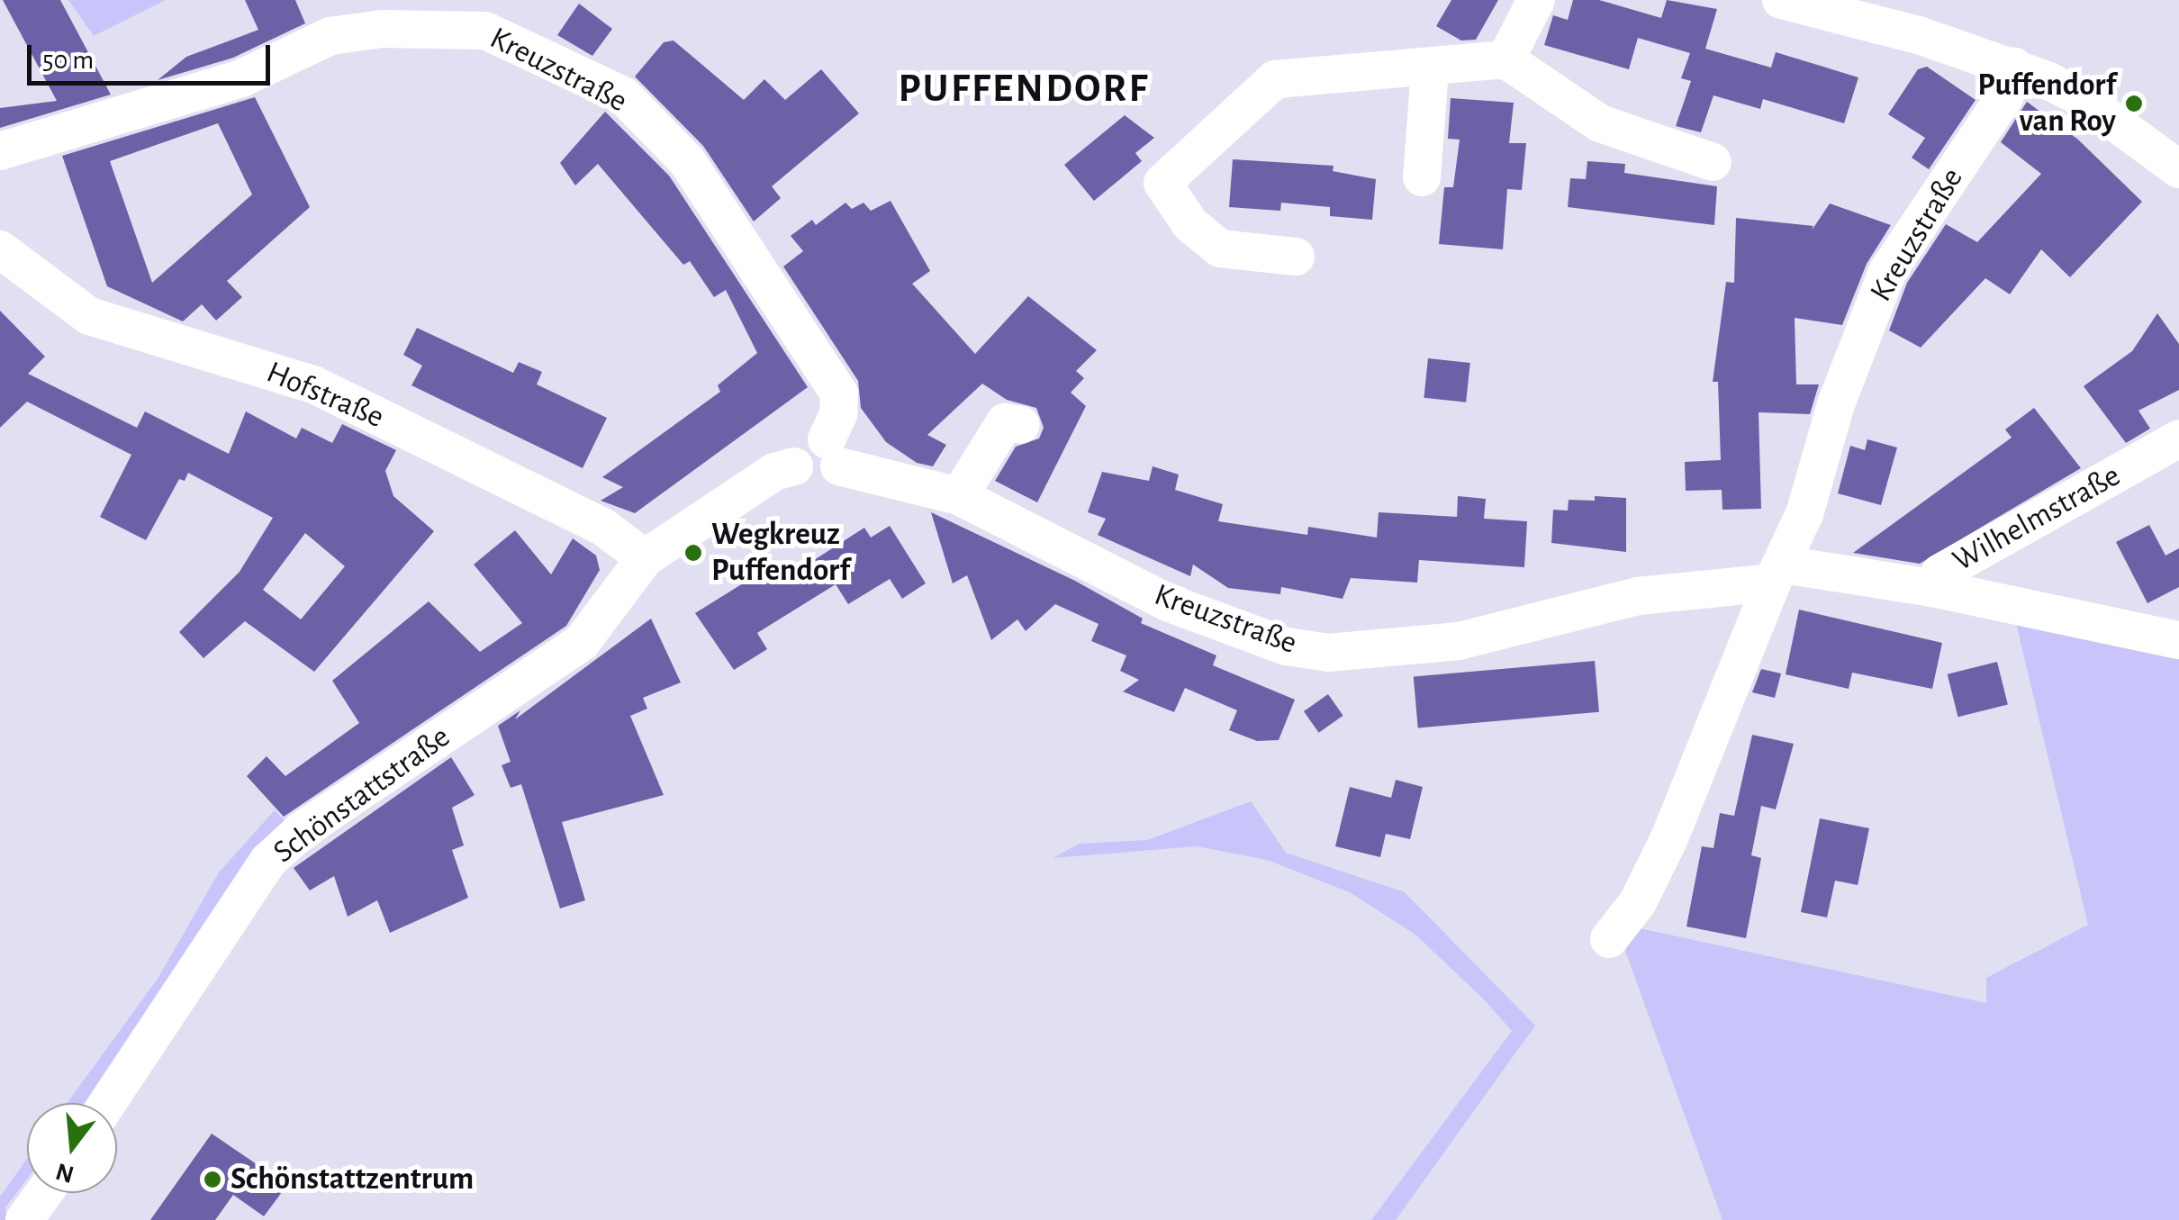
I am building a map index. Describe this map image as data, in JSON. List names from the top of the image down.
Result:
{
  "streets": {
    "street": [
      "Kreuzstraße",
      "Hofstraße",
      "Wilhelmstraße",
      "Schönstattstraße"
    ]
  },
  "crossings": [
    ["Kreuzstraße", "Wilhelmstraße"],
    ["Kreuzstraße", "Schönstattstraße"],
    ["Hofstraße", "Schönstattstraße"]
  ],
  "districts": ["PUFFENDORF"],
  "places": ["Puffendorf van Roy", "Wegkreuz Puffendorf", "Schönstattzentrum"],
  "scale_bar": "50 m",
  "north": "bottom"
}
